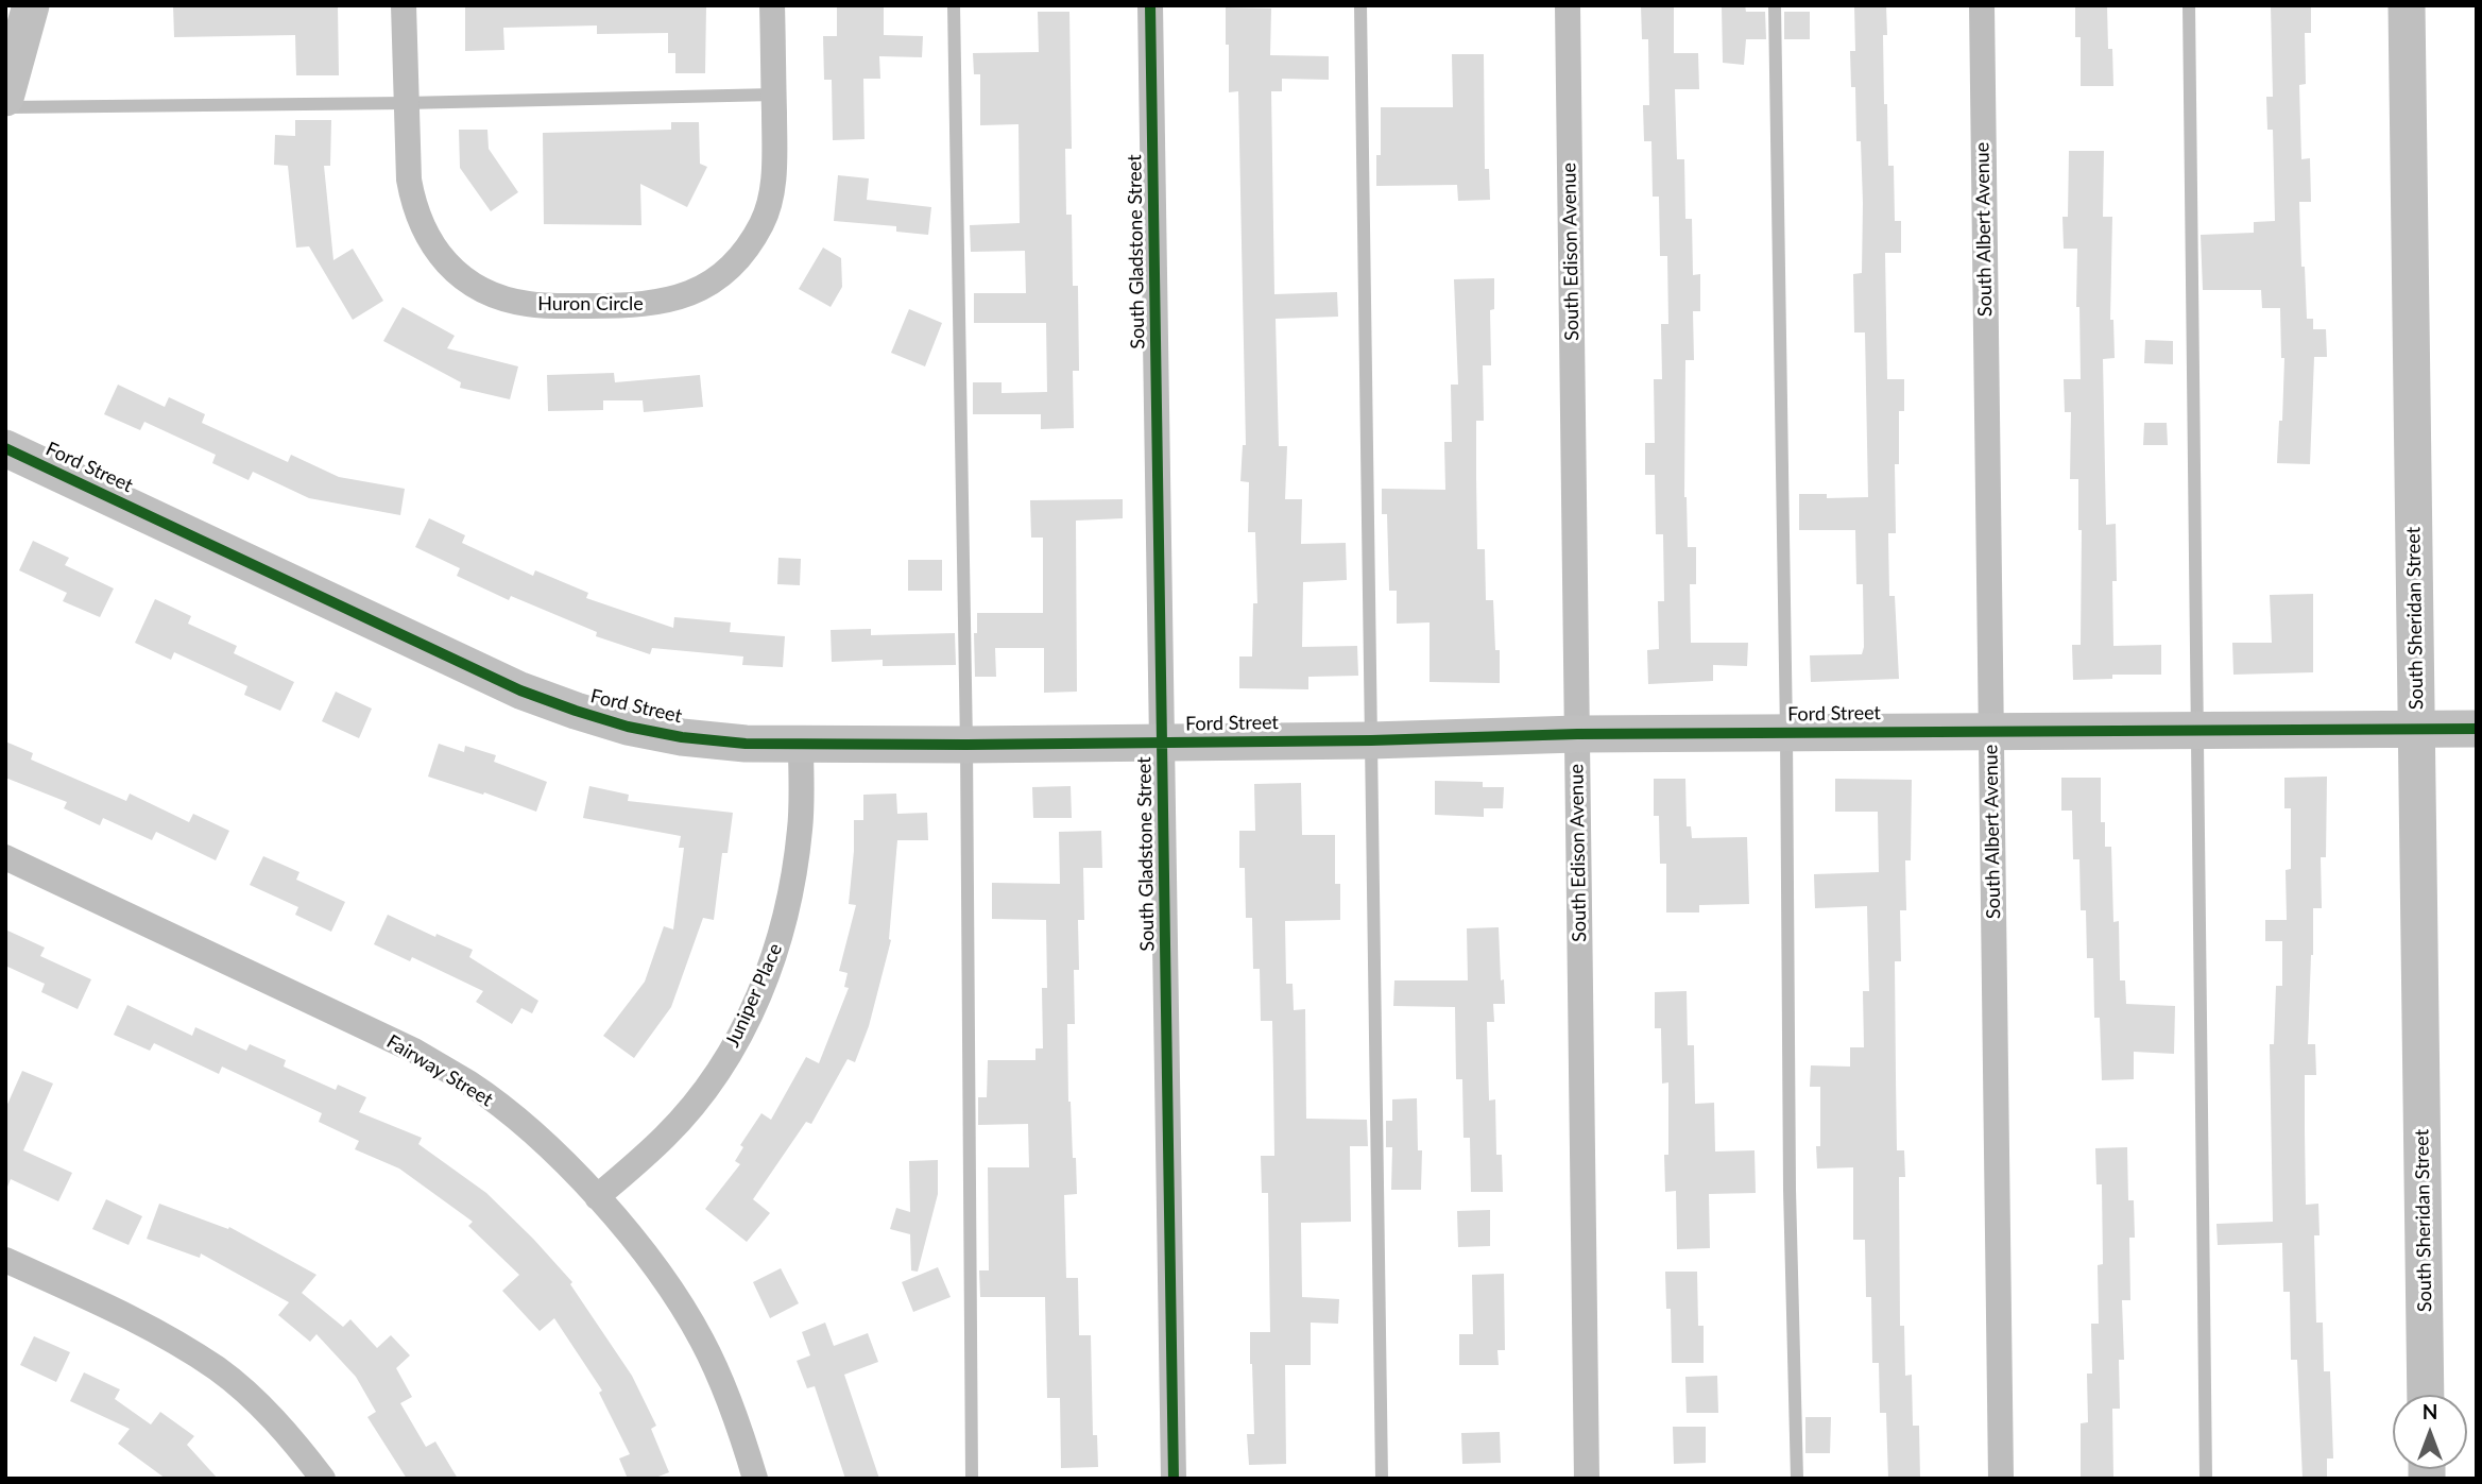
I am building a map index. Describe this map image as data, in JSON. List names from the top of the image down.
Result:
{
  "streets": {
    "street": [
      "South Albert Avenue",
      "South Gladstone Street",
      "South Edison Avenue",
      "Huron Circle",
      "Ford Street",
      "South Sheridan Street",
      "Juniper Place",
      "Fairway Street"
    ]
  },
  "crossings": [
    ["South Albert Avenue", "Ford Street"],
    ["South Gladstone Street", "Ford Street"],
    ["South Edison Avenue", "Ford Street"],
    ["Ford Street", "South Sheridan Street"],
    ["Ford Street", "Juniper Place"],
    ["Juniper Place", "Fairway Street"]
  ],
  "north": "top"
}
